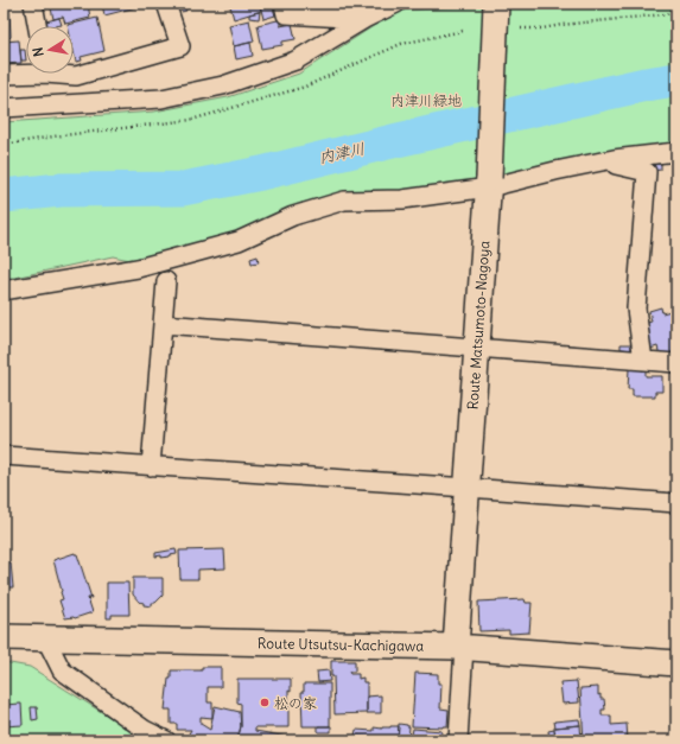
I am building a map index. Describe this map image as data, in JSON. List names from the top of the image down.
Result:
{
  "streets": {
    "main road": ["Route Matsumoto-Nagoya", "Route Utsutsu-Kachigawa"]
  },
  "crossings": [
    ["Route Matsumoto-Nagoya", "Route Utsutsu-Kachigawa"]
  ],
  "water": ["内津川"],
  "parks": ["内津川緑地"],
  "places": ["松の家"],
  "north": "left"
}
